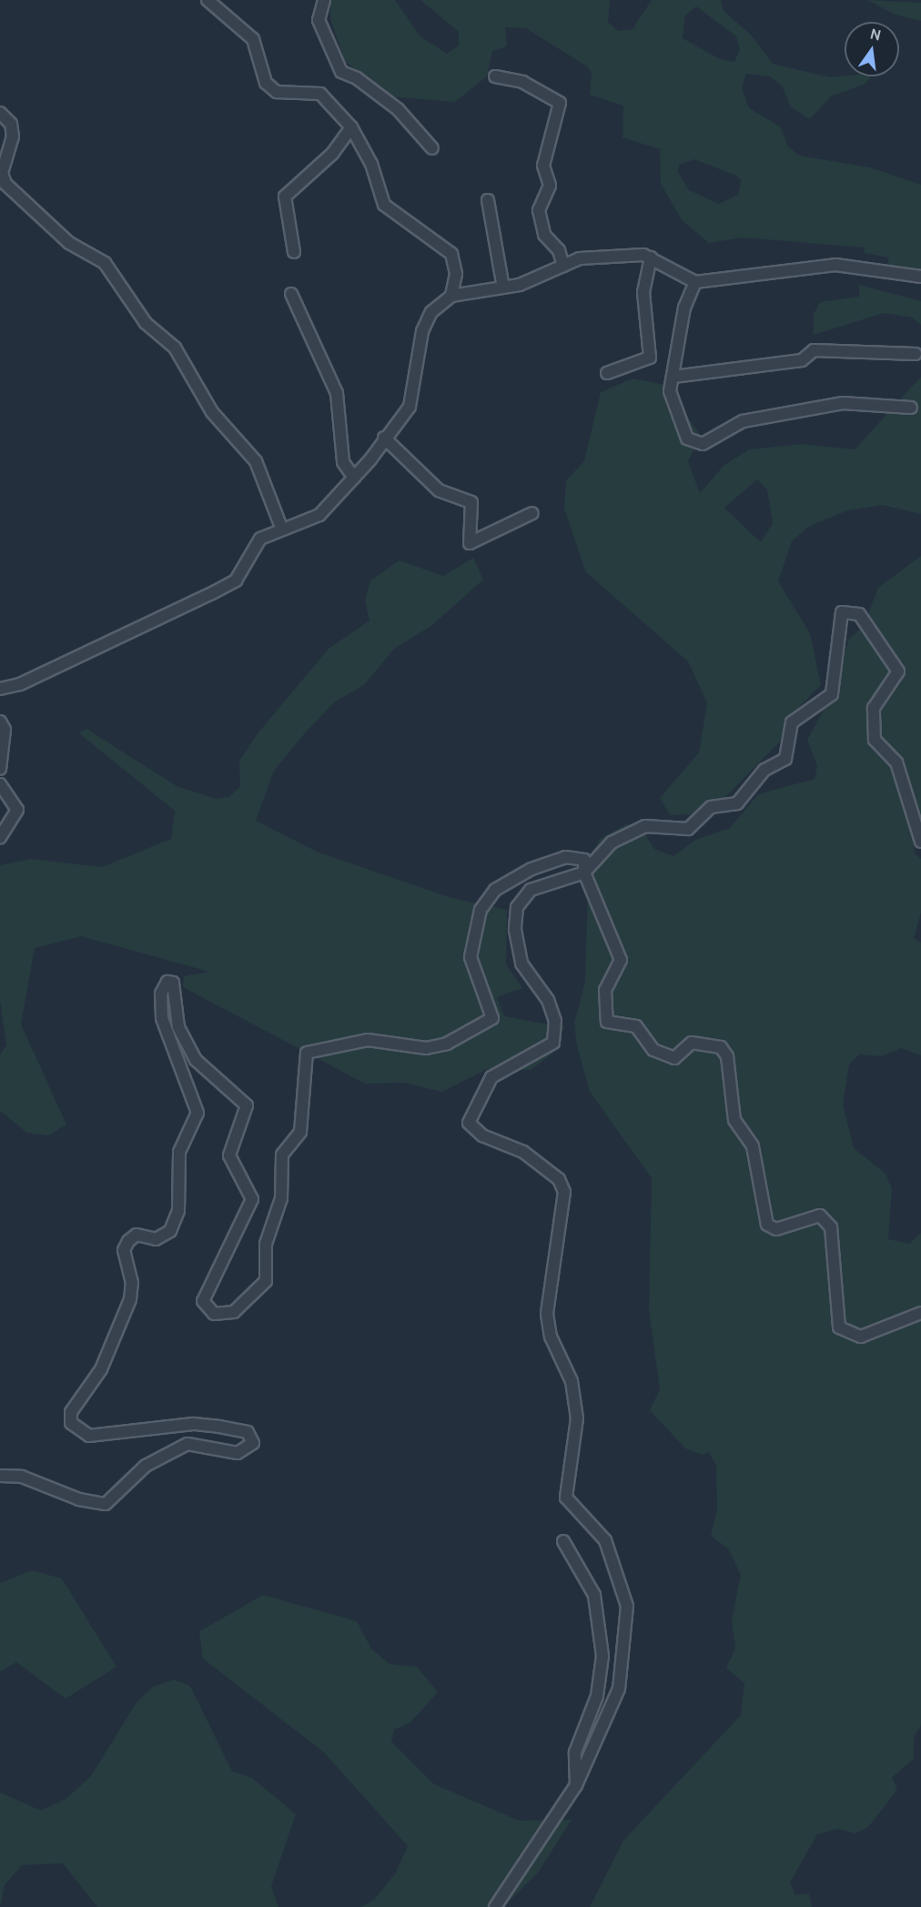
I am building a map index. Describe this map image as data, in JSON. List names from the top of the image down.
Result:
{
  "north": "top"
}
